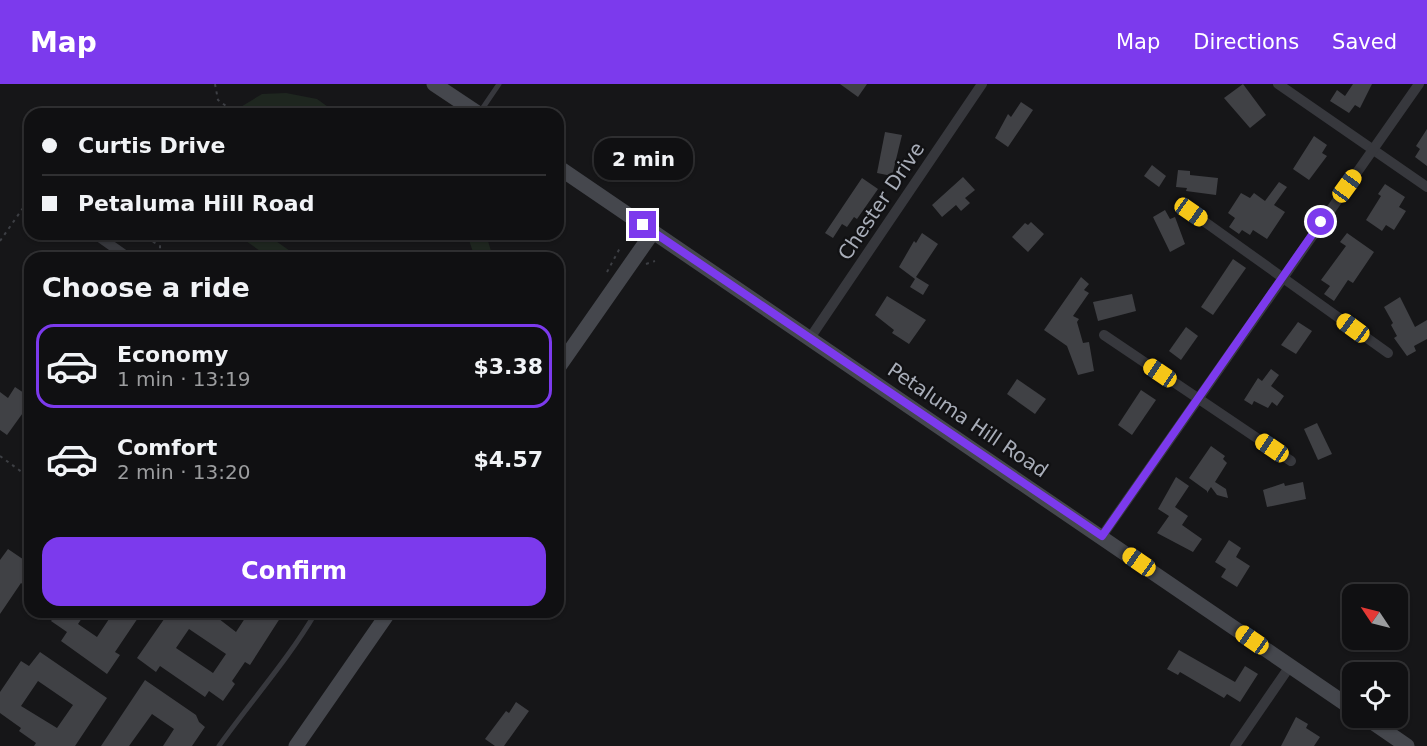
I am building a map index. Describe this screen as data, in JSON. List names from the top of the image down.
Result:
{
  "streets": {
    "main road": ["Petaluma Hill Road"],
    "street": ["Chester Drive"]
  },
  "crossings": [
    ["Chester Drive", "Petaluma Hill Road"]
  ],
  "north": "top left",
  "page": {
    "header": "Map",
    "nav": ["Map", "Directions", "Saved"],
    "banner": ["Curtis Drive", "Petaluma Hill Road"],
    "bubble": "2 min",
    "heading": "Choose a ride",
    "list": [
      {
        "name": "Economy",
        "note": "1 min · 13:19",
        "value": "$3.38"
      },
      {
        "name": "Comfort",
        "note": "2 min · 13:20",
        "value": "$4.57"
      }
    ],
    "buttons": "Confirm"
  }
}
